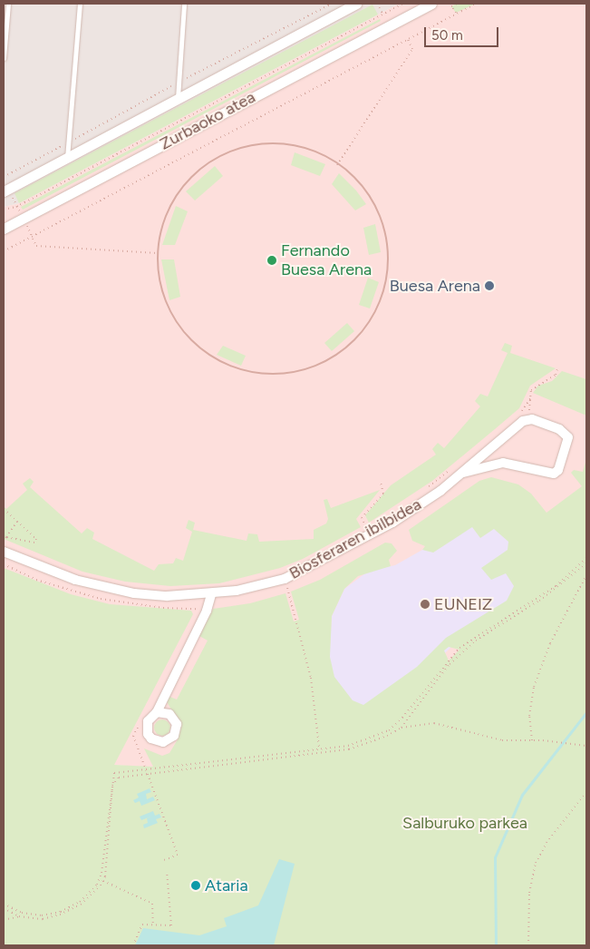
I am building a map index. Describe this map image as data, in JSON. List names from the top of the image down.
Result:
{
  "streets": {
    "street": ["Zurbaoko atea", "Biosferaren ibilbidea"]
  },
  "parks": ["Salburuko parkea"],
  "places": [
    "Fernando Buesa Arena",
    "Buesa Arena",
    "EUNEIZ",
    "Ataria"
  ],
  "scale_bar": "50 m"
}
